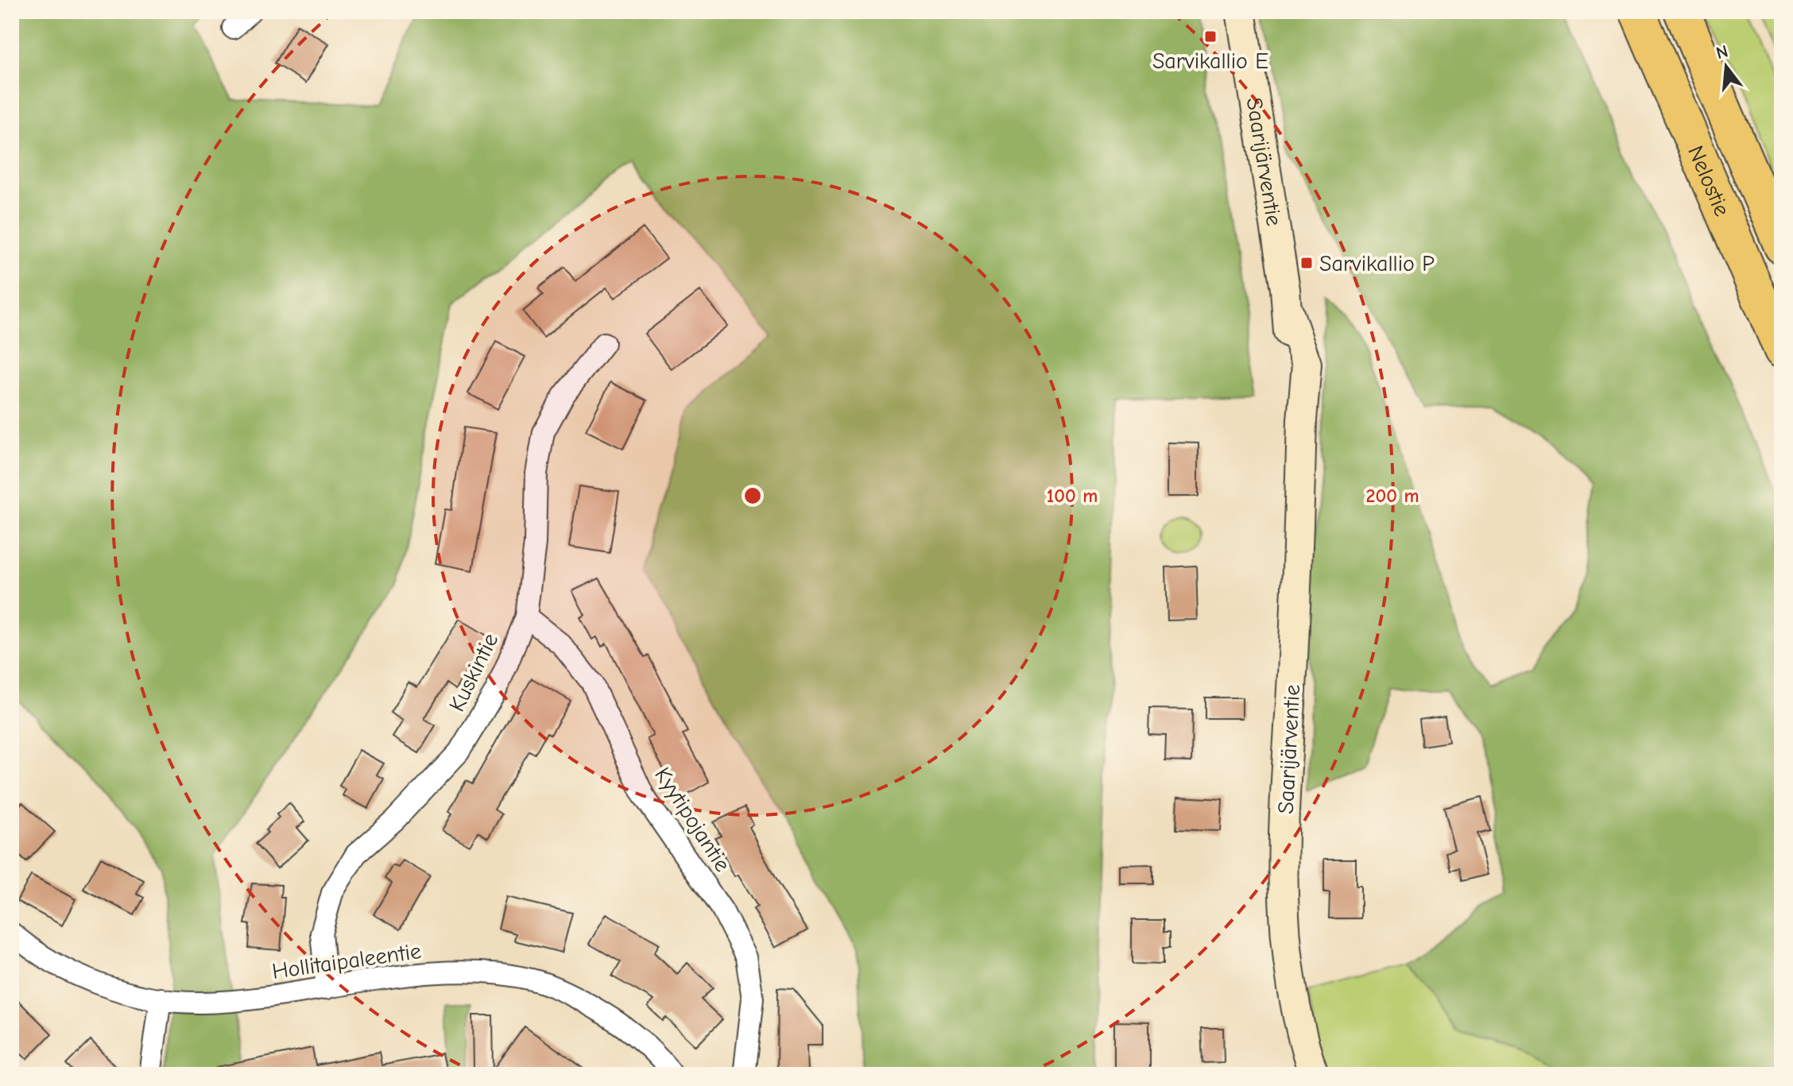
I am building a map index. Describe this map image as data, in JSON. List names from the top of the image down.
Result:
{
  "streets": {
    "highway": ["Nelostie"],
    "main road": ["Saarijärventie"],
    "street": ["Kuskintie", "Kyytipojantie", "Hollitaipaleentie"]
  },
  "crossings": [
    ["Kuskintie", "Kyytipojantie"],
    ["Kuskintie", "Hollitaipaleentie"]
  ],
  "places": {
    "transit": ["Sarvikallio E", "Sarvikallio P"]
  },
  "north": "top",
  "rings": ["100 m", "200 m"]
}
